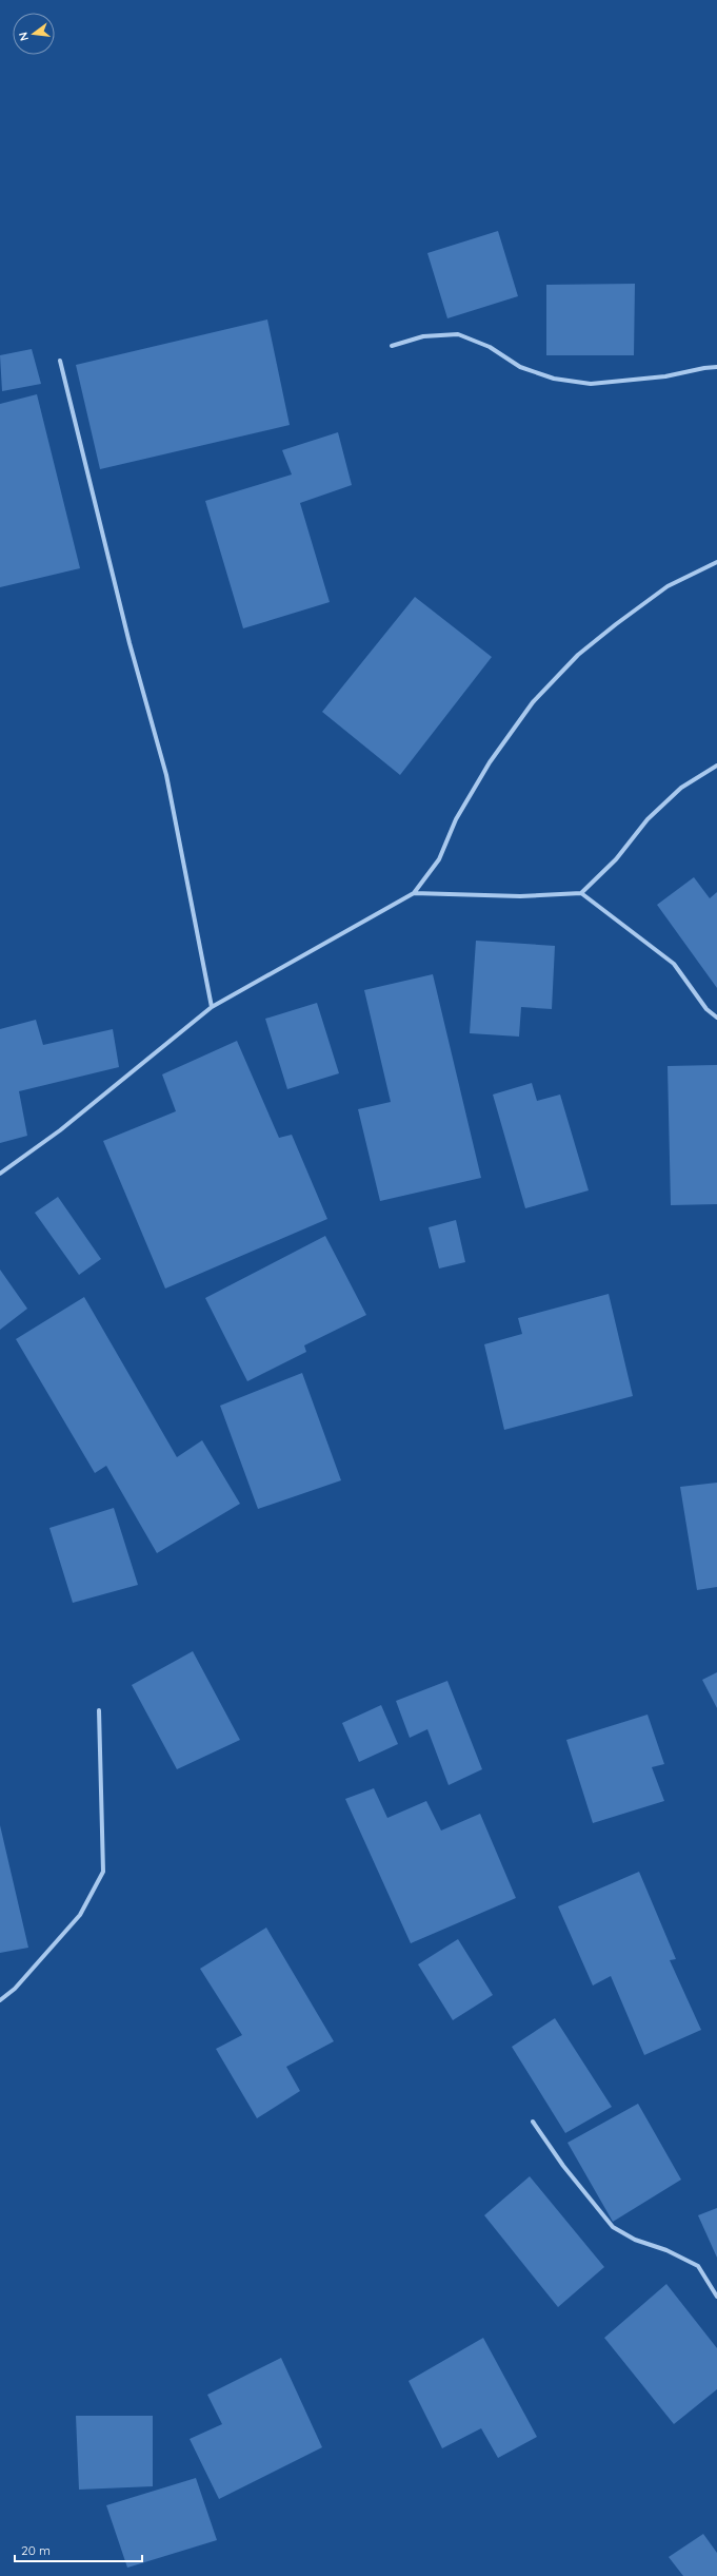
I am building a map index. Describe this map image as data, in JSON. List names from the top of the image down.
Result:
{
  "scale_bar": "20 m",
  "north": "left"
}
